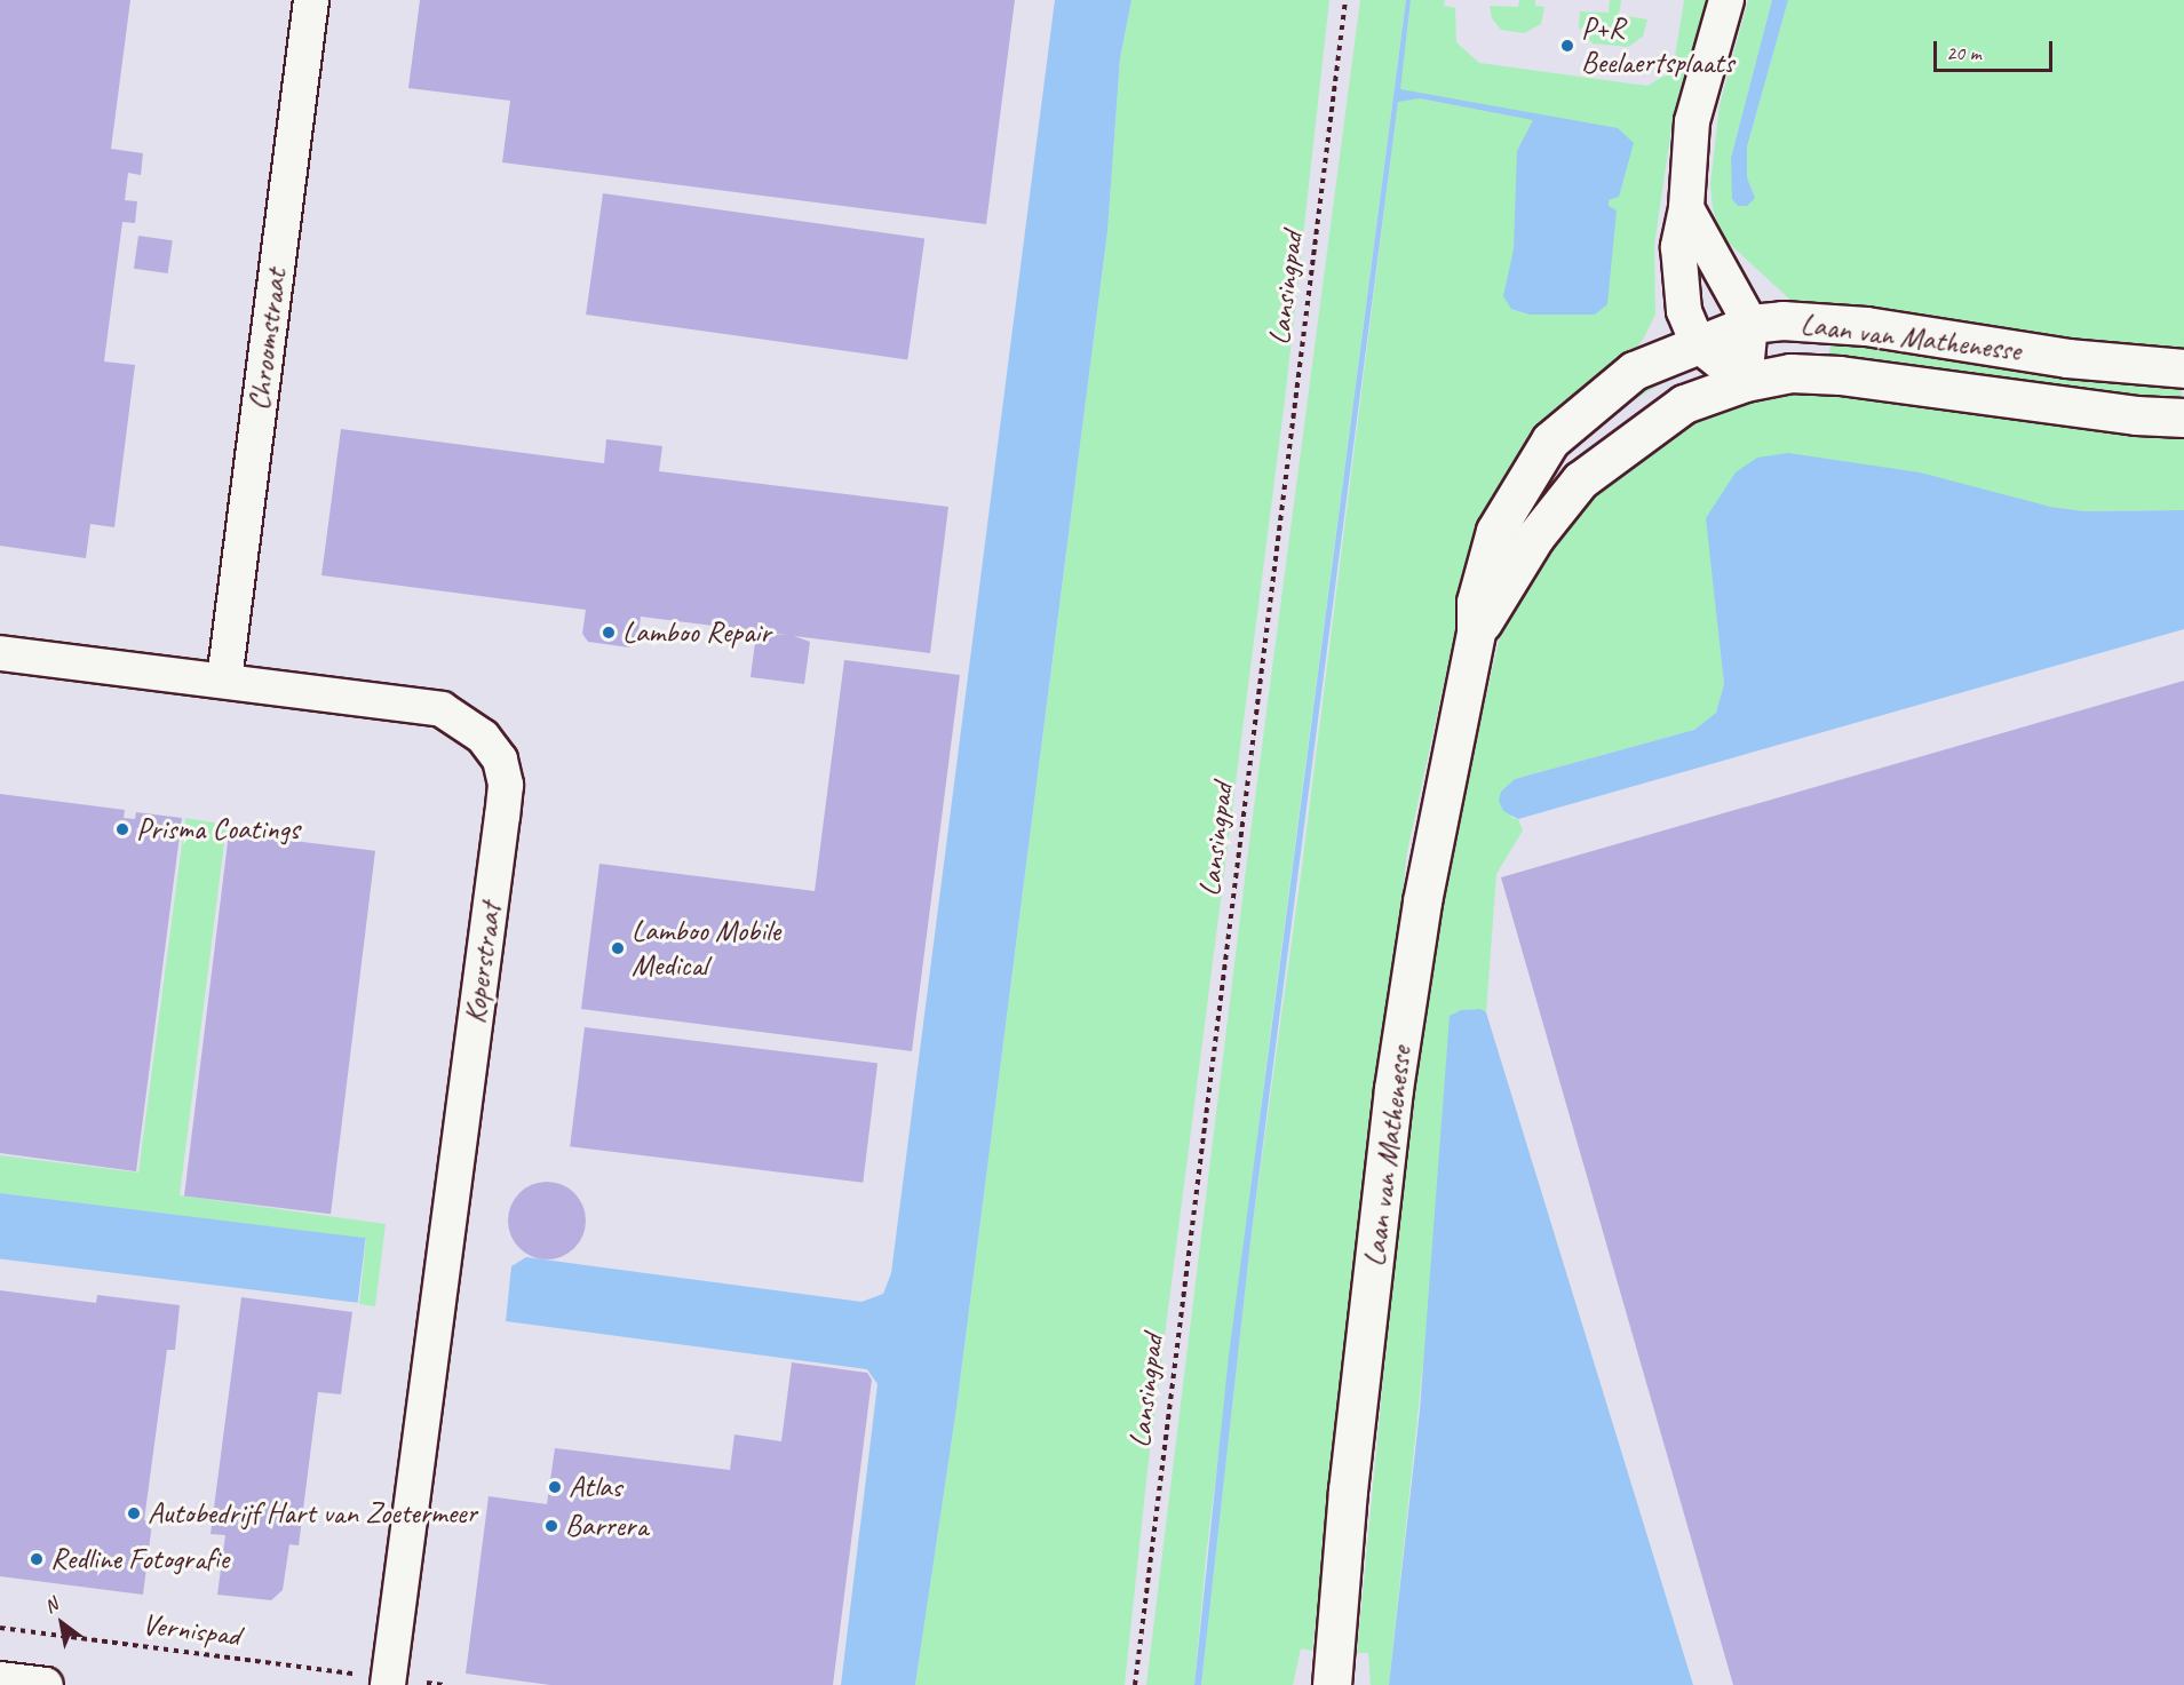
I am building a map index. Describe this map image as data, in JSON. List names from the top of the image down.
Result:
{
  "streets": {
    "street": ["Laan van Mathenesse", "Chroomstraat", "Koperstraat"],
    "path": ["Lansingpad", "Vernispad"]
  },
  "crossings": [
    ["Chroomstraat", "Koperstraat"],
    ["Koperstraat", "Vernispad"]
  ],
  "places": [
    "P+R Beelaertsplaats",
    "Lamboo Repair",
    "Prisma Coatings",
    "Lamboo Mobile Medical",
    "Atlas",
    "Autobedrijf Hart van Zoetermeer",
    "Barrera",
    "Redline Fotografie"
  ],
  "scale_bar": "20 m",
  "north": "top left"
}
